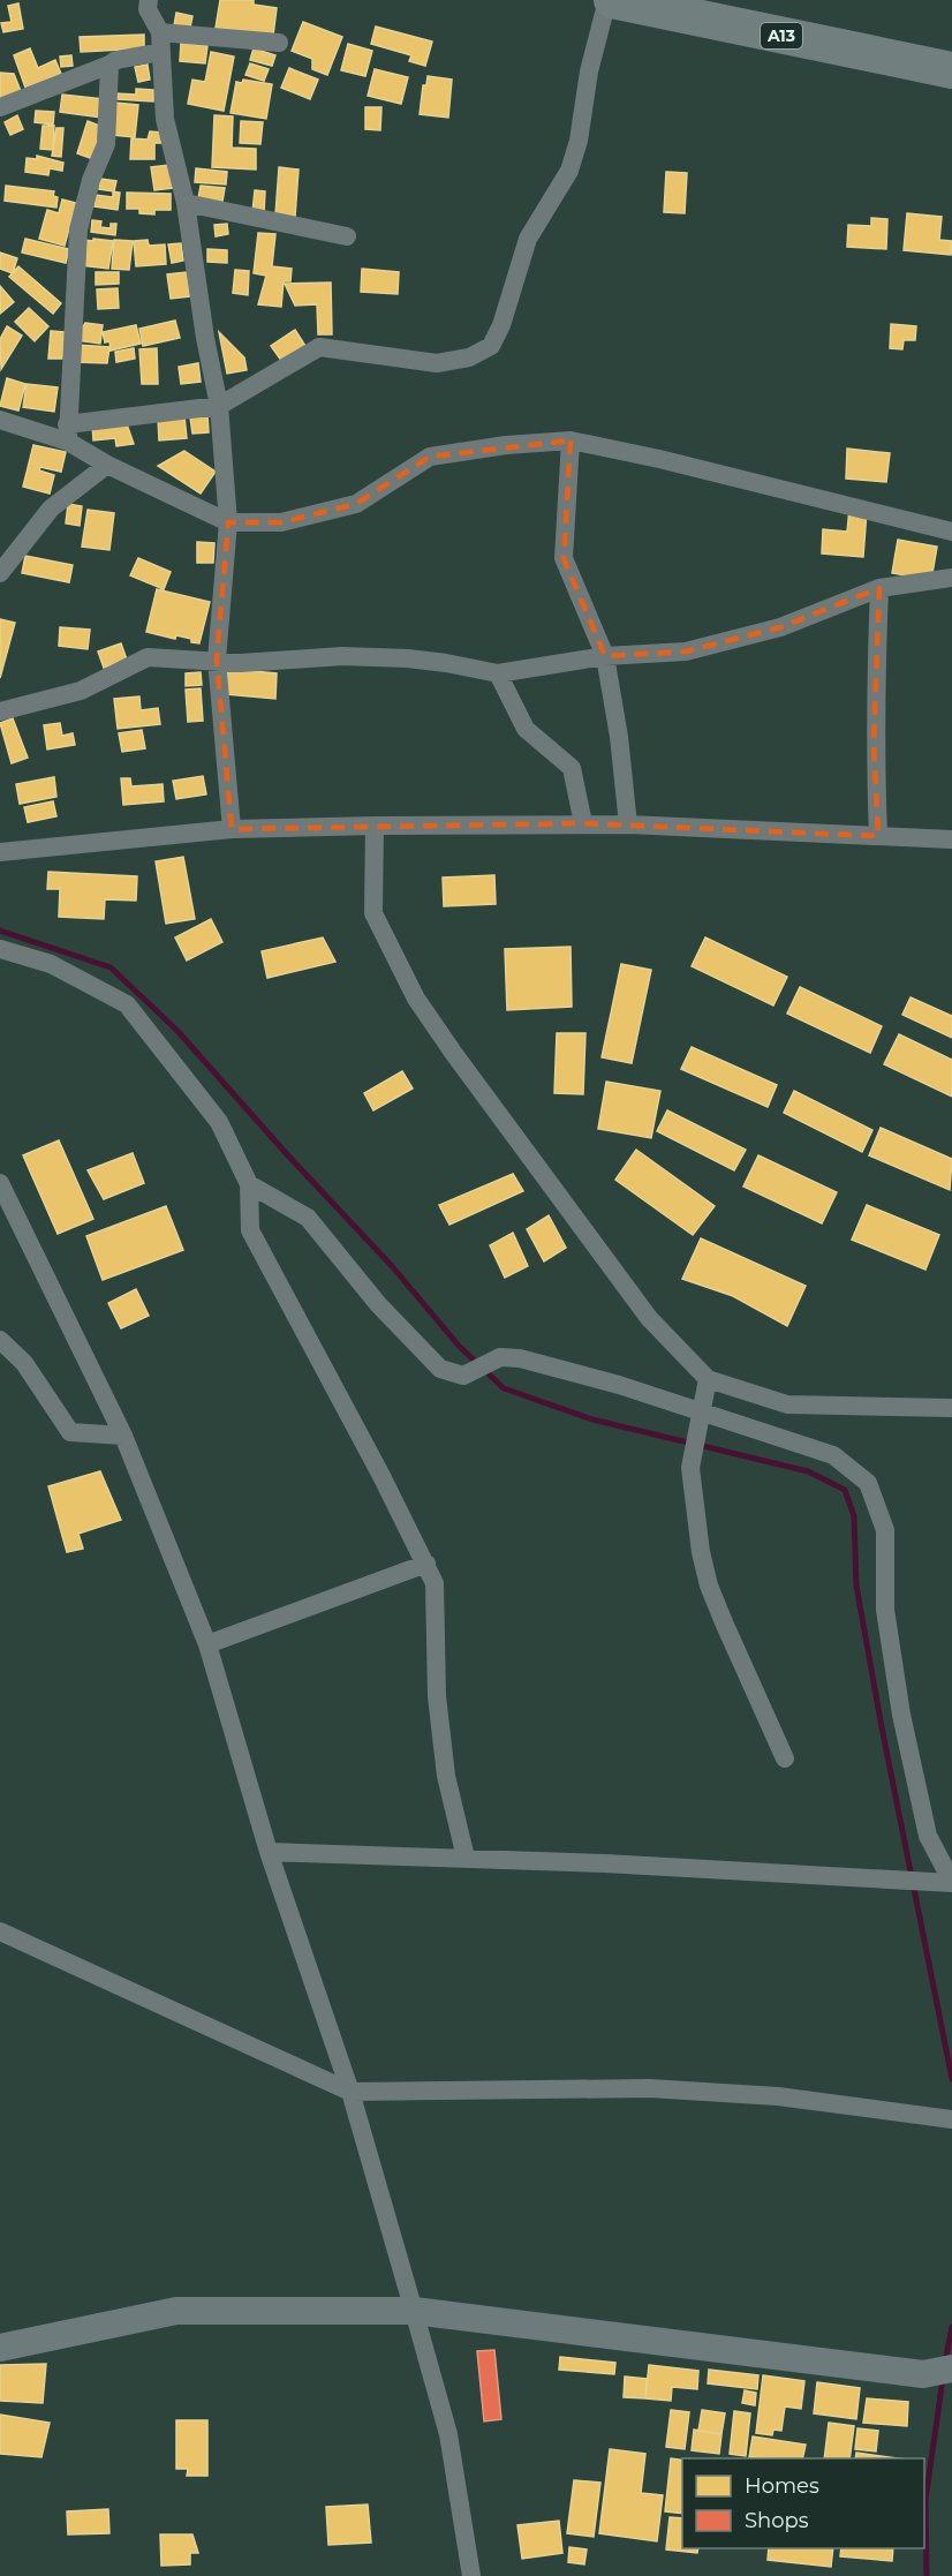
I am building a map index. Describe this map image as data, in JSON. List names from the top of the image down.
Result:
{
  "streets": {
    "highway": ["A13"]
  },
  "legend": ["Homes", "Shops"]
}
